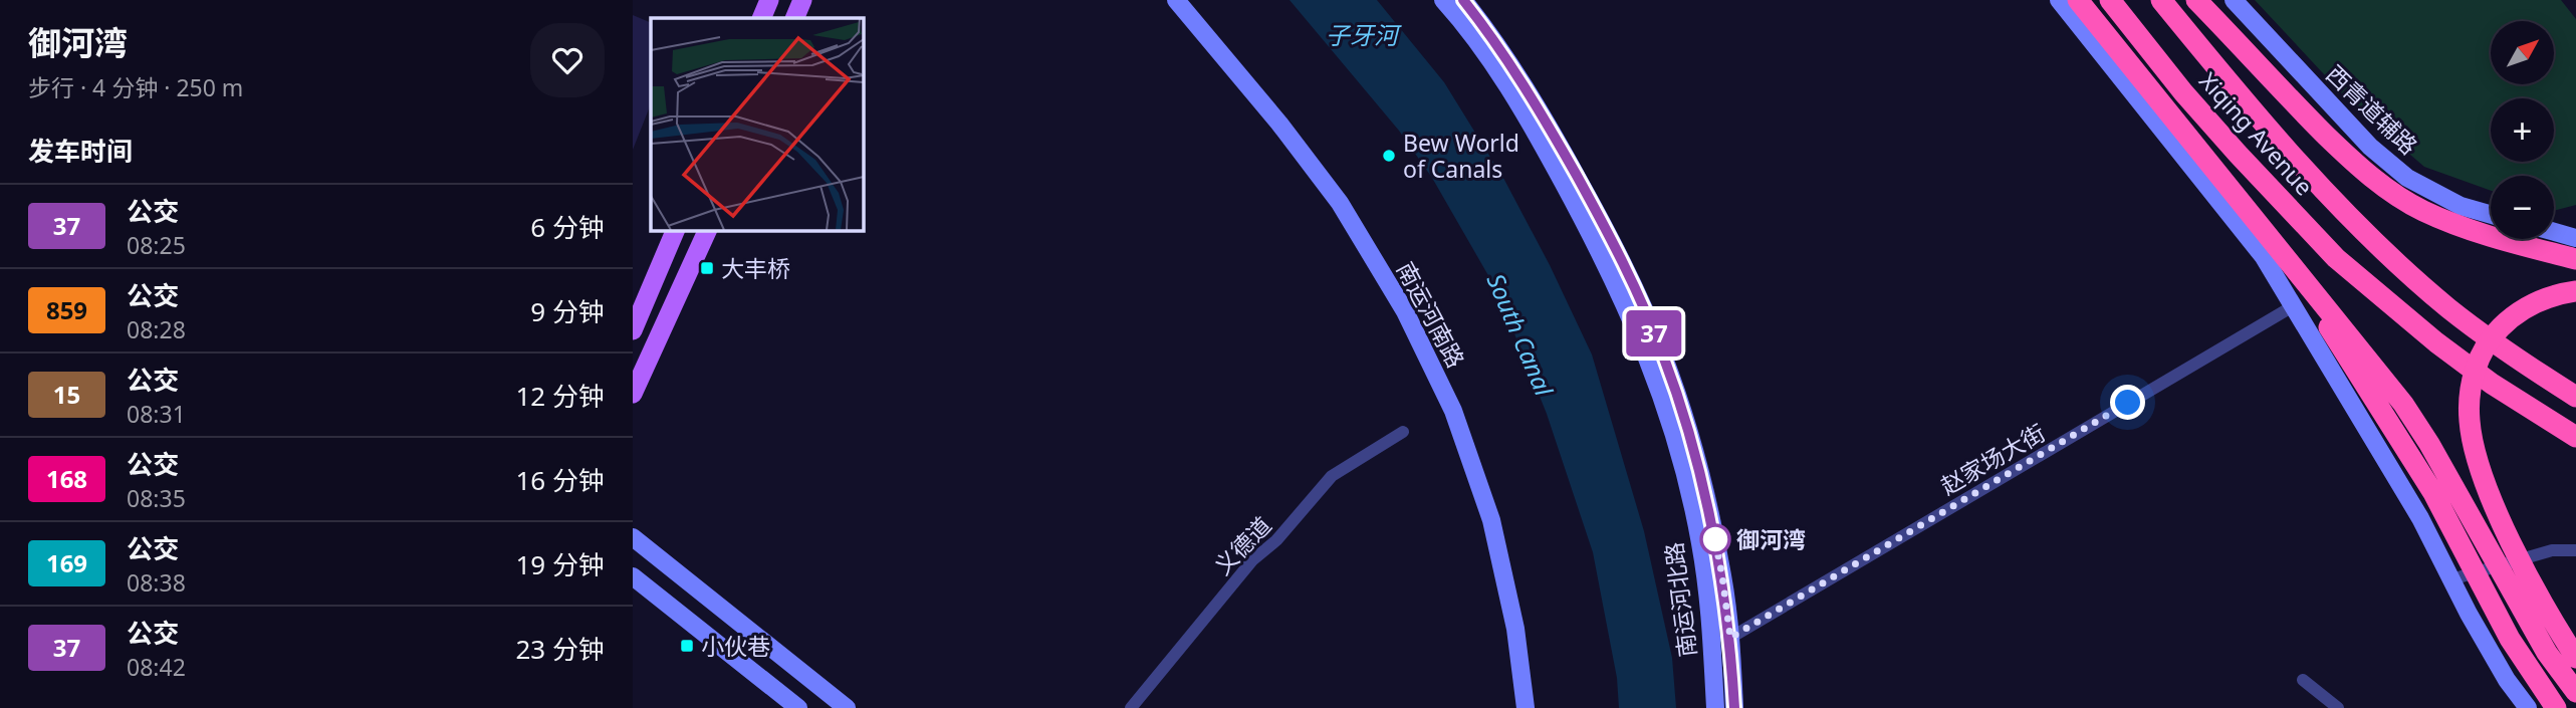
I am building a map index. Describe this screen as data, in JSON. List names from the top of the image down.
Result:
{
  "streets": {
    "highway": ["Xiqing Avenue"],
    "street": [
      "西青道辅路",
      "南运河南路",
      "赵家场大街",
      "义德道",
      "南运河北路"
    ]
  },
  "crossings": [
    ["赵家场大街", "南运河北路"]
  ],
  "water": ["子牙河", "South Canal"],
  "places": {
    "other": ["Bew World of Canals", "御河湾"],
    "transit": ["大丰桥", "小伙巷"]
  },
  "lines": ["bus line 37"],
  "north": "top right",
  "page": {
    "heading": [
      ["御河湾", "步行 · 4 分钟 · 250 m"],
      "发车时间"
    ],
    "on_map": "37",
    "map_buttons": ["+", "−"],
    "list": [
      {
        "mark": "37",
        "name": "公交",
        "note": "08:25",
        "value": "6 分钟"
      },
      {
        "mark": "859",
        "name": "公交",
        "note": "08:28",
        "value": "9 分钟"
      },
      {
        "mark": "15",
        "name": "公交",
        "note": "08:31",
        "value": "12 分钟"
      },
      {
        "mark": "168",
        "name": "公交",
        "note": "08:35",
        "value": "16 分钟"
      },
      {
        "mark": "169",
        "name": "公交",
        "note": "08:38",
        "value": "19 分钟"
      },
      {
        "mark": "37",
        "name": "公交",
        "note": "08:42",
        "value": "23 分钟"
      }
    ]
  }
}
